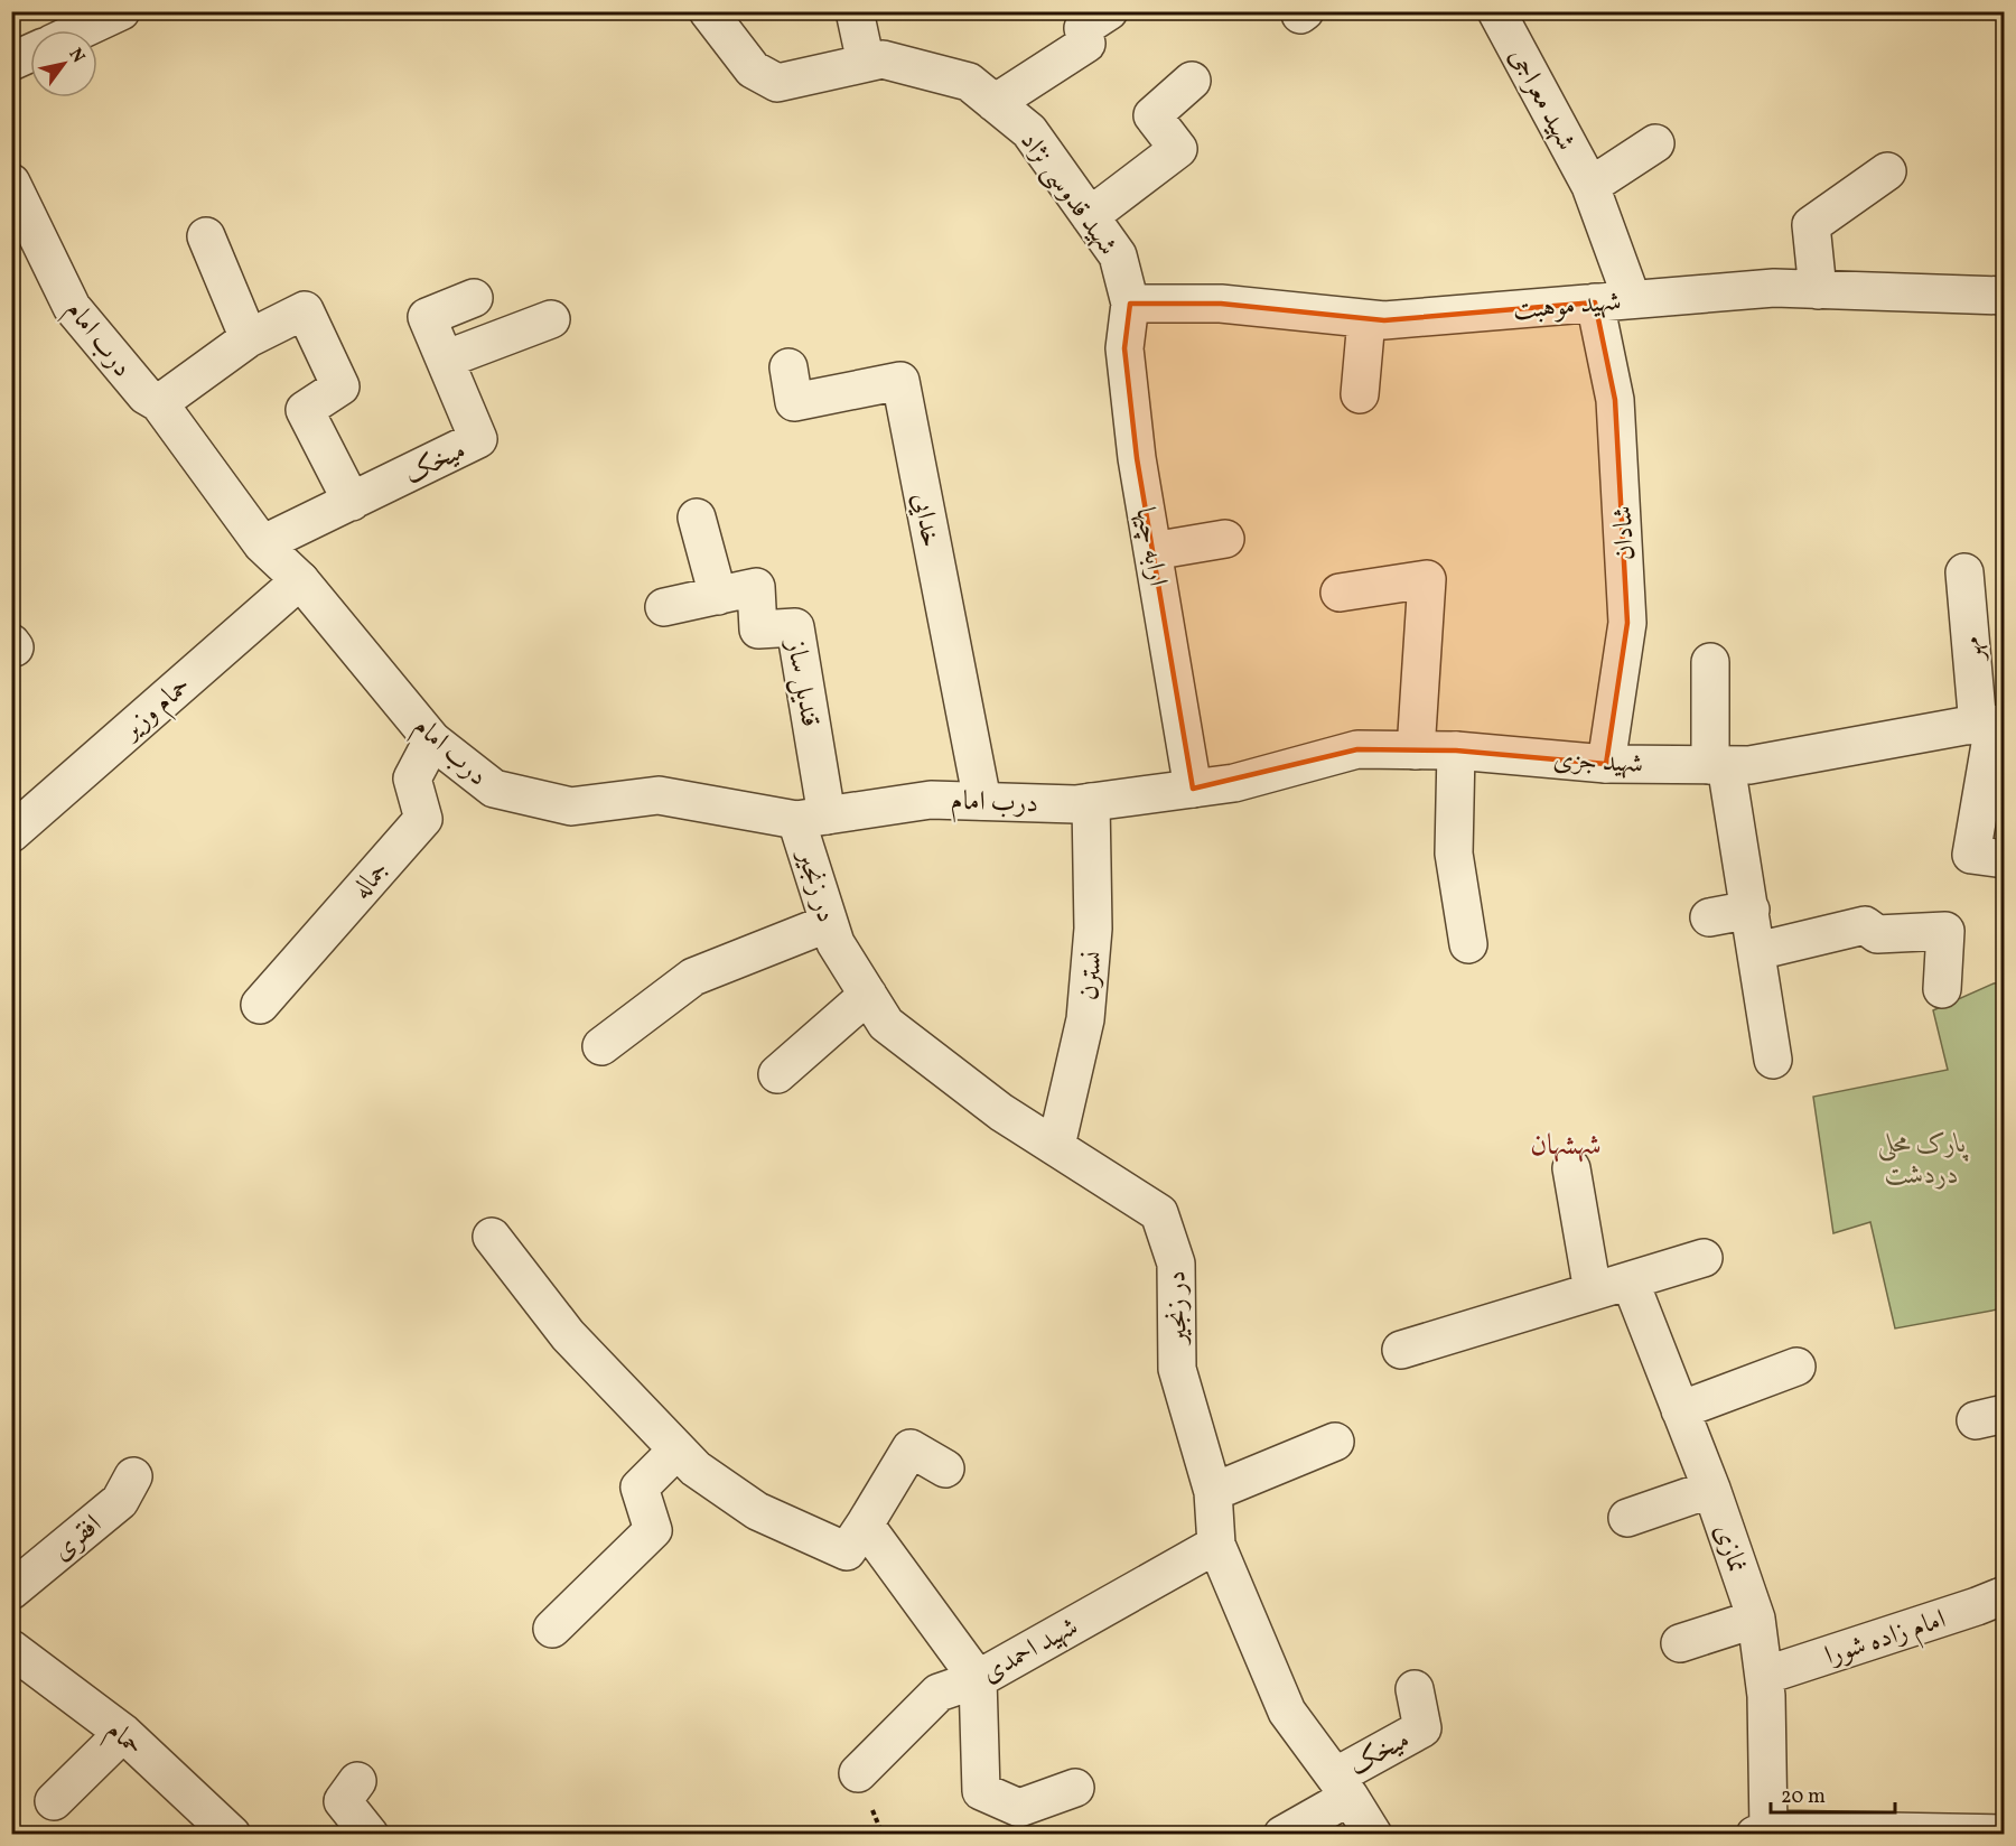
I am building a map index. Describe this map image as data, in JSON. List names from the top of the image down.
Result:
{
  "streets": {
    "street": [
      "شهید معراجی",
      "شهید قدوسی نژاد",
      "شهید موهبت",
      "درب امام",
      "میخک",
      "خدایی",
      "شادان",
      "ارابه چیها",
      "مهر",
      "قندیل ساز",
      "حمام وزیر",
      "شهید جزی",
      "جماله",
      "در زنجیر",
      "نسترن",
      "افقری",
      "نمازی",
      "امام زاده شورا",
      "شهید احمدی",
      "حمام"
    ]
  },
  "crossings": [
    ["شهید معراجی", "شهید موهبت"],
    ["شهید قدوسی نژاد", "شهید موهبت"],
    ["شهید قدوسی نژاد", "ارابه چیها"],
    ["شهید موهبت", "شادان"],
    ["شهید موهبت", "ارابه چیها"],
    ["درب امام", "میخک"],
    ["درب امام", "خدایی"],
    ["درب امام", "ارابه چیها"],
    ["درب امام", "قندیل ساز"],
    ["درب امام", "حمام وزیر"],
    ["درب امام", "شهید جزی"],
    ["درب امام", "جماله"],
    ["درب امام", "در زنجیر"],
    ["درب امام", "نسترن"],
    ["میخک", "در زنجیر"],
    ["شادان", "شهید جزی"],
    ["ارابه چیها", "شهید جزی"],
    ["مهر", "شهید جزی"],
    ["قندیل ساز", "در زنجیر"],
    ["در زنجیر", "نسترن"],
    ["در زنجیر", "شهید احمدی"],
    ["نمازی", "امام زاده شورا"]
  ],
  "districts": ["شهشهان"],
  "parks": ["پارک محلی دردشت"],
  "scale_bar": "20 m",
  "north": "top right"
}
